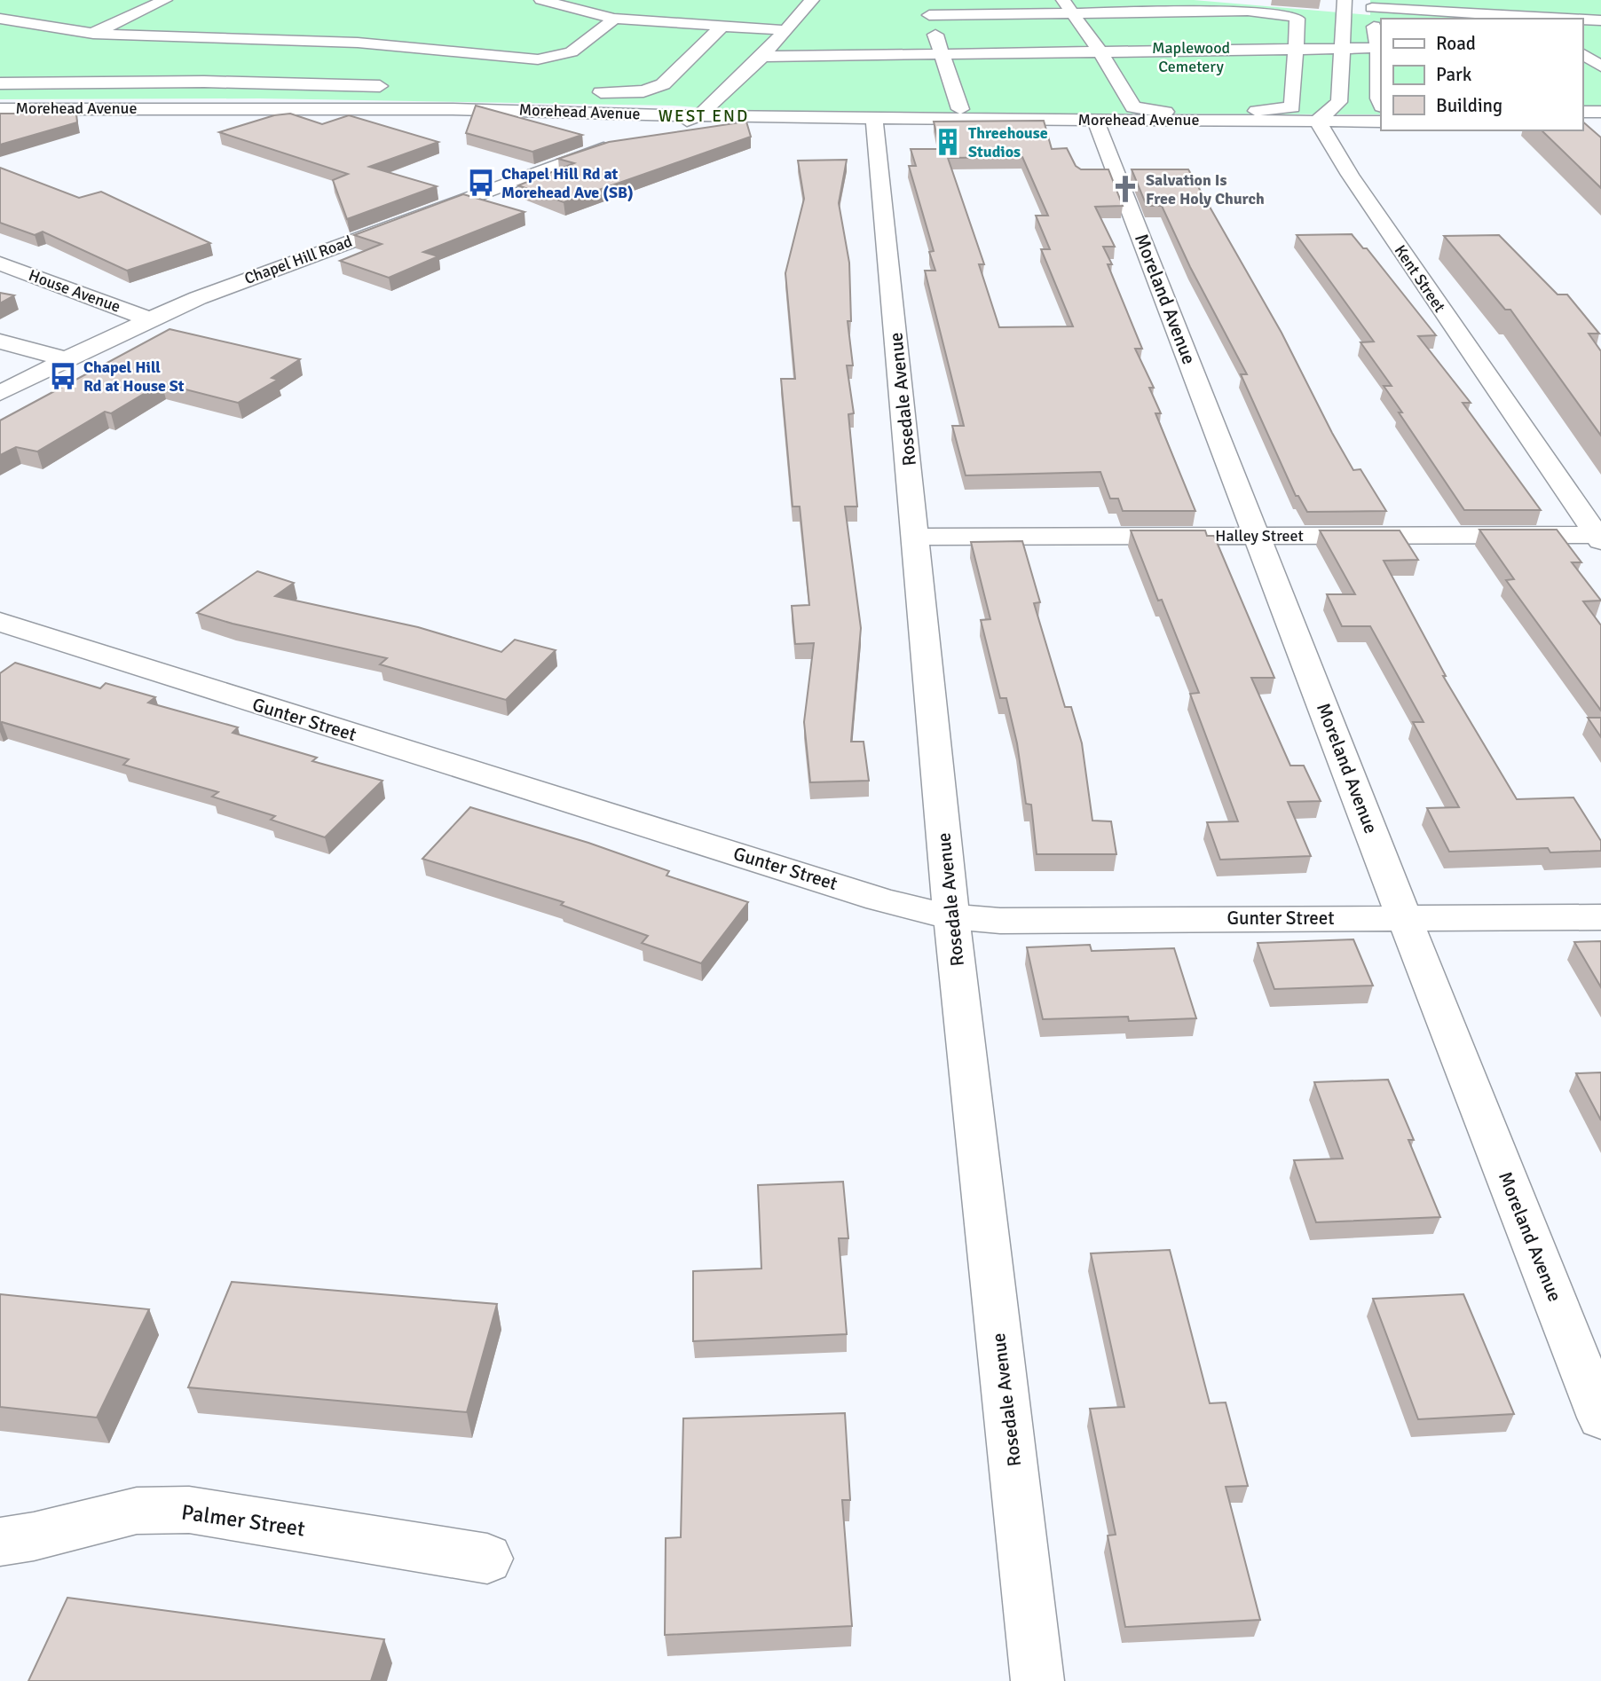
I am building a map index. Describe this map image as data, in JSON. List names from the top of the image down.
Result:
{
  "streets": {
    "street": [
      "Morehead Avenue",
      "Chapel Hill Road",
      "Kent Street",
      "House Avenue",
      "Moreland Avenue",
      "Rosedale Avenue",
      "Halley Street",
      "Gunter Street",
      "Palmer Street"
    ]
  },
  "crossings": [
    ["Morehead Avenue", "Kent Street"],
    ["Morehead Avenue", "Moreland Avenue"],
    ["Morehead Avenue", "Rosedale Avenue"],
    ["Chapel Hill Road", "House Avenue"],
    ["Kent Street", "Halley Street"],
    ["Moreland Avenue", "Halley Street"],
    ["Moreland Avenue", "Gunter Street"],
    ["Rosedale Avenue", "Halley Street"],
    ["Rosedale Avenue", "Gunter Street"]
  ],
  "districts": ["WEST END"],
  "parks": ["Maplewood Cemetery"],
  "places": {
    "building": ["Threehouse Studios"],
    "bus stop": ["Chapel Hill Rd at Morehead Ave (SB)", "Chapel Hill Rd at House St"],
    "church": ["Salvation Is Free Holy Church"]
  },
  "legend": ["Road", "Park", "Building"]
}
